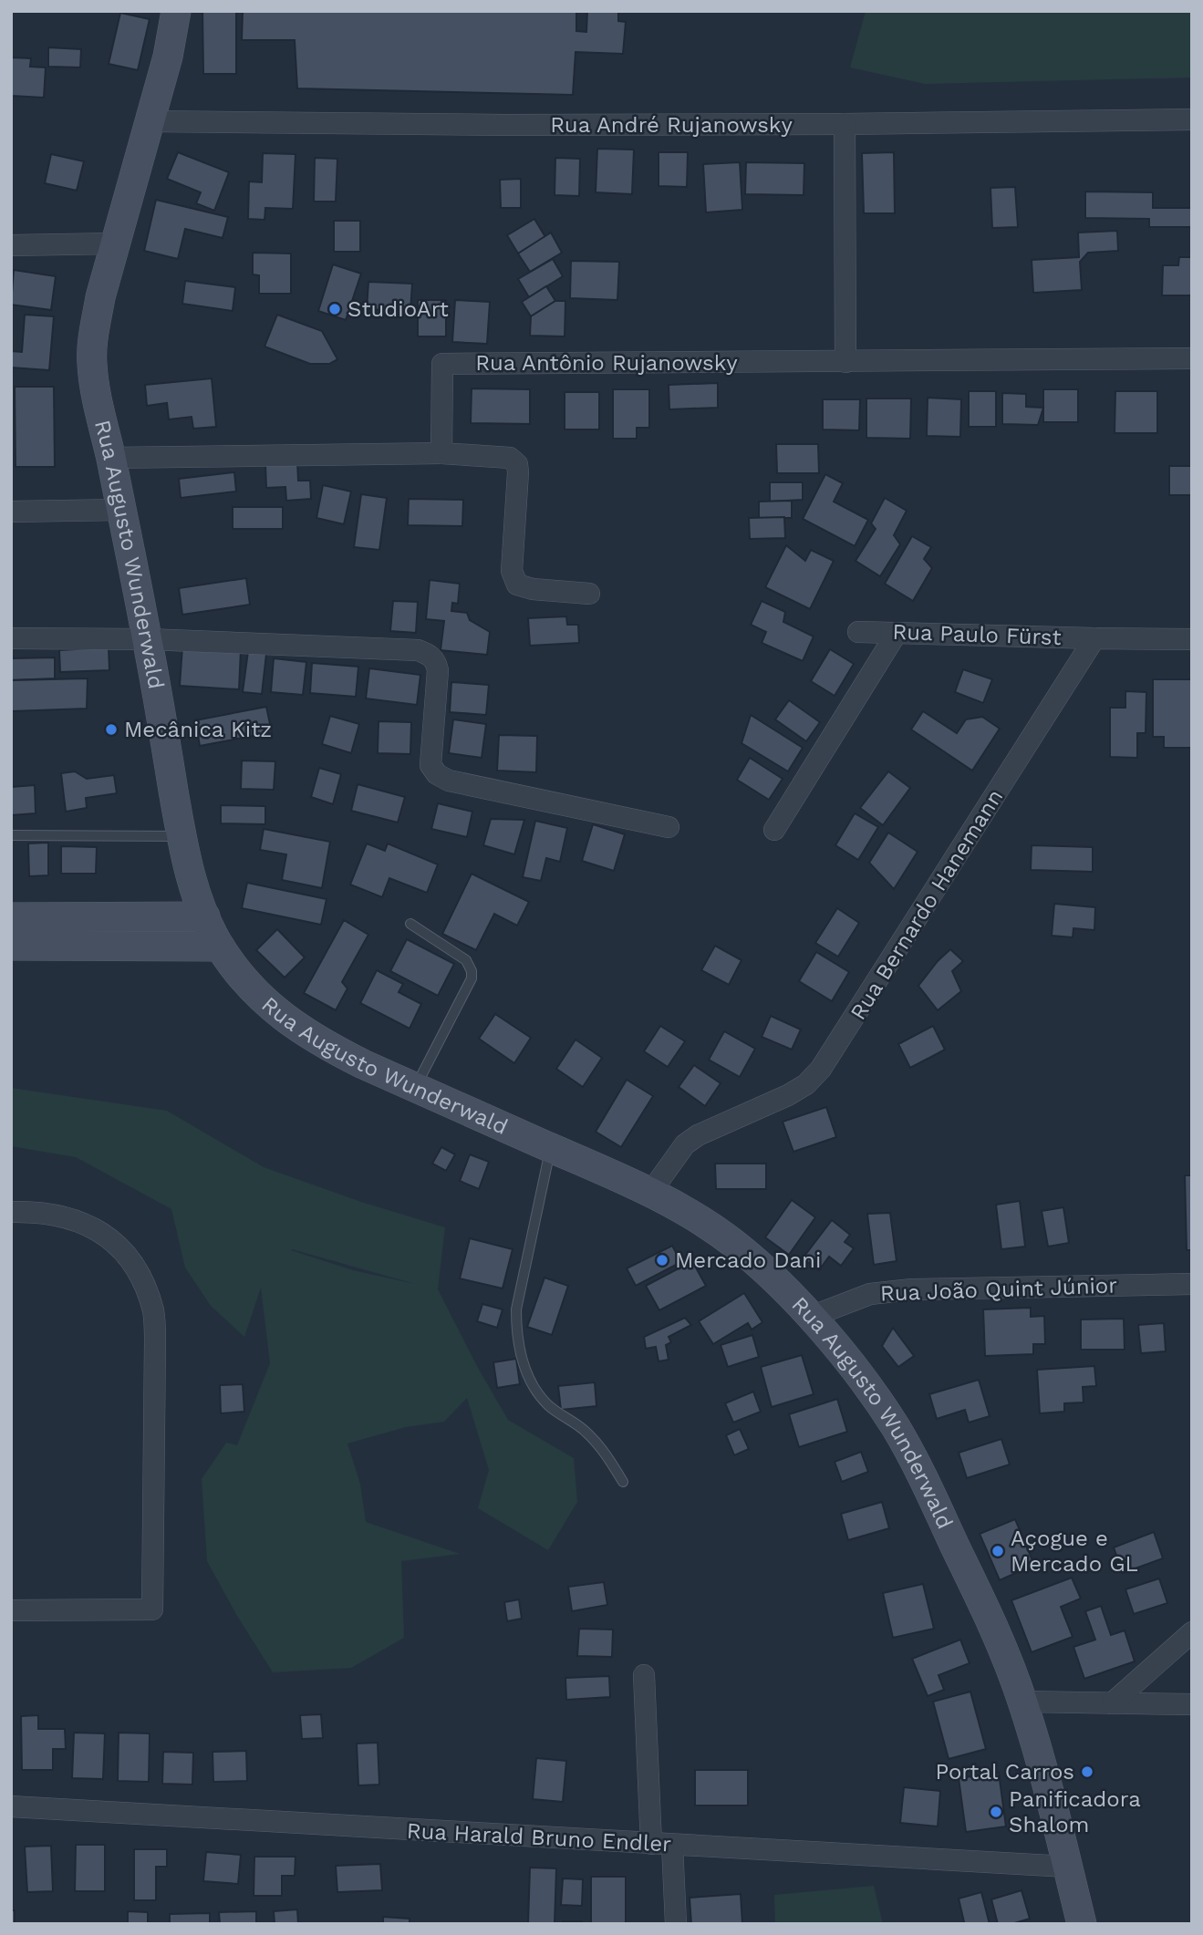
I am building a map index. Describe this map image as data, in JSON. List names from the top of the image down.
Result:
{
  "streets": {
    "main road": ["Rua Augusto Wunderwald"],
    "street": [
      "Rua André Rujanowsky",
      "Rua Antônio Rujanowsky",
      "Rua Paulo Fürst",
      "Rua Bernardo Hanemann",
      "Rua João Quint Júnior",
      "Rua Harald Bruno Endler"
    ]
  },
  "crossings": [
    ["Rua André Rujanowsky", "Rua Augusto Wunderwald"],
    ["Rua Augusto Wunderwald", "Rua Bernardo Hanemann"],
    ["Rua Augusto Wunderwald", "Rua João Quint Júnior"],
    ["Rua Augusto Wunderwald", "Rua Harald Bruno Endler"],
    ["Rua Paulo Fürst", "Rua Bernardo Hanemann"]
  ],
  "places": [
    "StudioArt",
    "Mecânica Kitz",
    "Mercado Dani",
    "Açogue e Mercado GL",
    "Portal Carros",
    "Panificadora Shalom"
  ]
}
